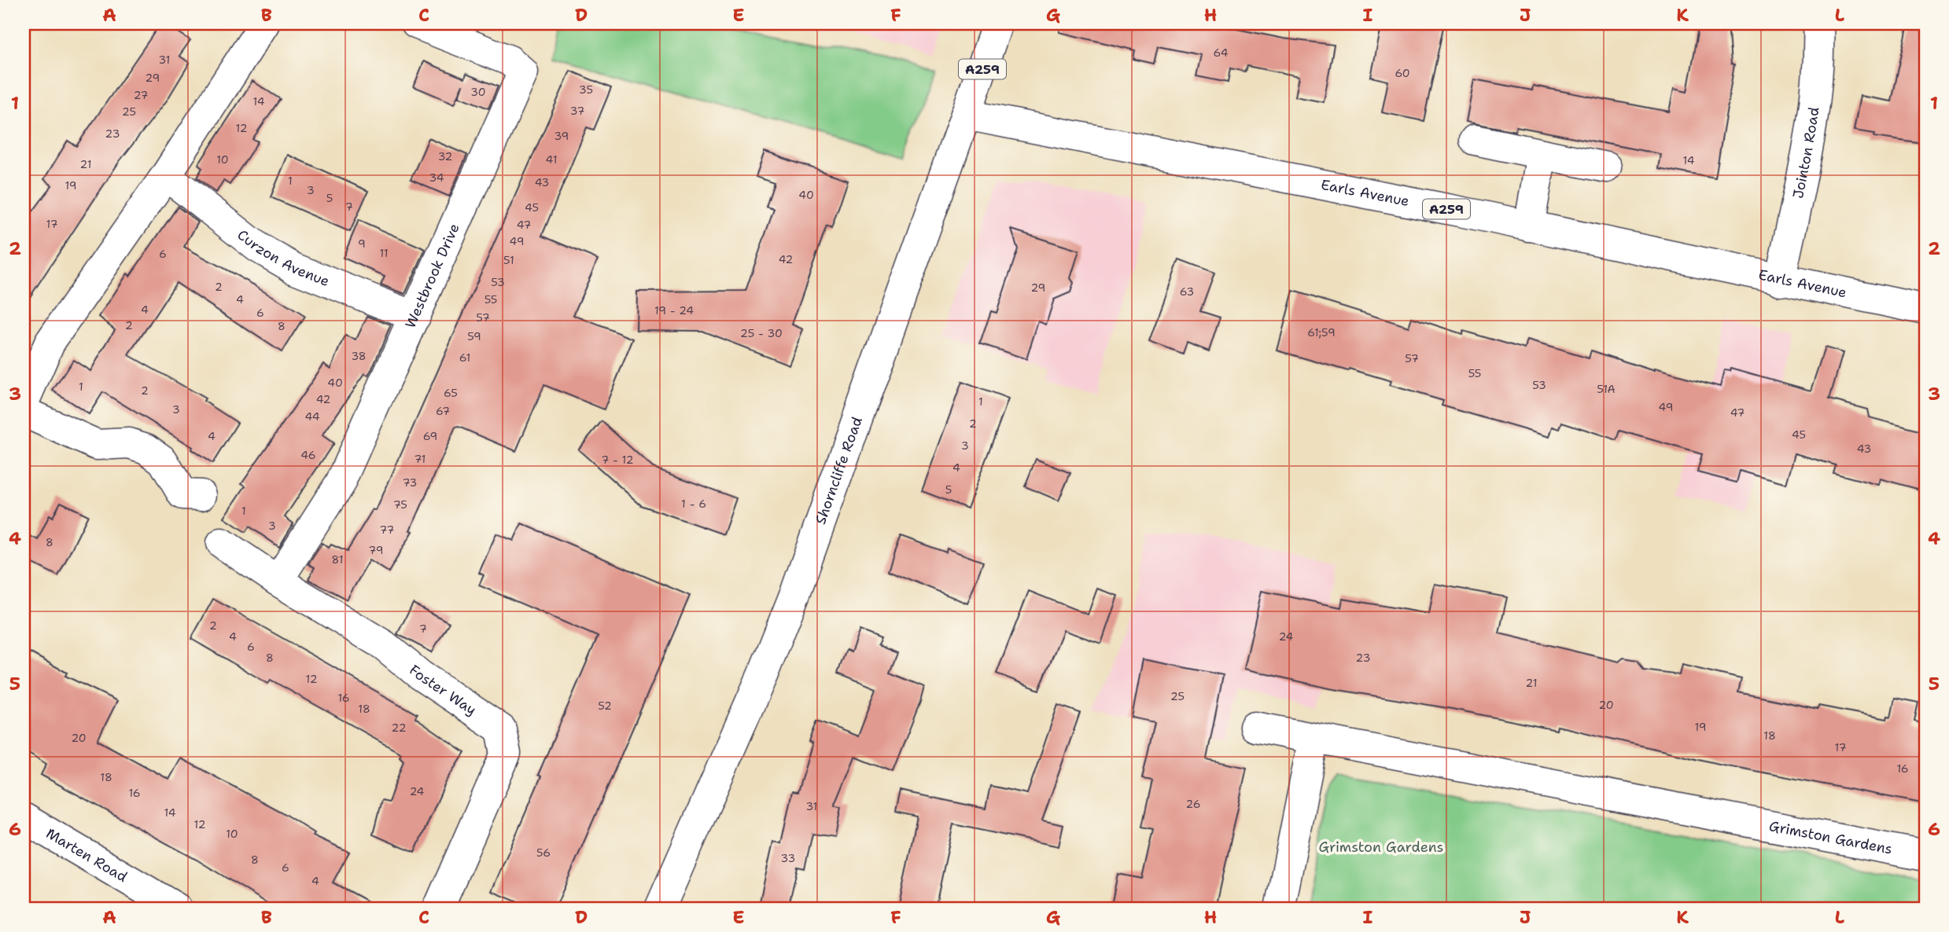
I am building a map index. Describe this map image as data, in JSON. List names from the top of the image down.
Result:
{
  "streets": {
    "main road": [
      "A259",
      "Jointon Road",
      "Earls Avenue",
      "Curzon Avenue",
      "Westbrook Drive",
      "Shorncliffe Road",
      "Foster Way",
      "Grimston Gardens",
      "Marten Road"
    ]
  },
  "crossings": [
    ["Jointon Road", "Earls Avenue"],
    ["Earls Avenue", "Shorncliffe Road"],
    ["Curzon Avenue", "Westbrook Drive"],
    ["Westbrook Drive", "Foster Way"]
  ],
  "parks": ["Grimston Gardens"],
  "house_numbers": [
    "64",
    "31",
    "60",
    "29",
    "35",
    "30",
    "27",
    "14",
    "37",
    "25",
    "12",
    "23",
    "39",
    "32",
    "10",
    "41",
    "14",
    "21",
    "34",
    "1",
    "43",
    "19",
    "3",
    "40",
    "5",
    "7",
    "45",
    "17",
    "47",
    "49",
    "9",
    "11",
    "6",
    "42",
    "51",
    "53",
    "2",
    "29",
    "63",
    "4",
    "55",
    "4",
    "19 - 24",
    "6",
    "57",
    "2",
    "8",
    "61;59",
    "25 - 30",
    "59",
    "38",
    "61",
    "57",
    "55",
    "40",
    "53",
    "1",
    "51A",
    "2",
    "65",
    "42",
    "1",
    "49",
    "3",
    "67",
    "47",
    "44",
    "2",
    "45",
    "4",
    "69",
    "3",
    "43",
    "46",
    "71",
    "7 - 12",
    "4",
    "73",
    "5",
    "1 - 6",
    "75",
    "1",
    "3",
    "77",
    "8",
    "79",
    "81",
    "2",
    "7",
    "4",
    "24",
    "6",
    "8",
    "23",
    "12",
    "21",
    "25",
    "16",
    "20",
    "52",
    "18",
    "19",
    "22",
    "18",
    "20",
    "17",
    "16",
    "18",
    "24",
    "16",
    "26",
    "31",
    "14",
    "12",
    "10",
    "56",
    "33",
    "8",
    "6",
    "4"
  ],
  "grid": {
    "columns": [
      "A",
      "B",
      "C",
      "D",
      "E",
      "F",
      "G",
      "H",
      "I",
      "J",
      "K",
      "L"
    ],
    "rows": [
      "1",
      "2",
      "3",
      "4",
      "5",
      "6"
    ]
  }
}
